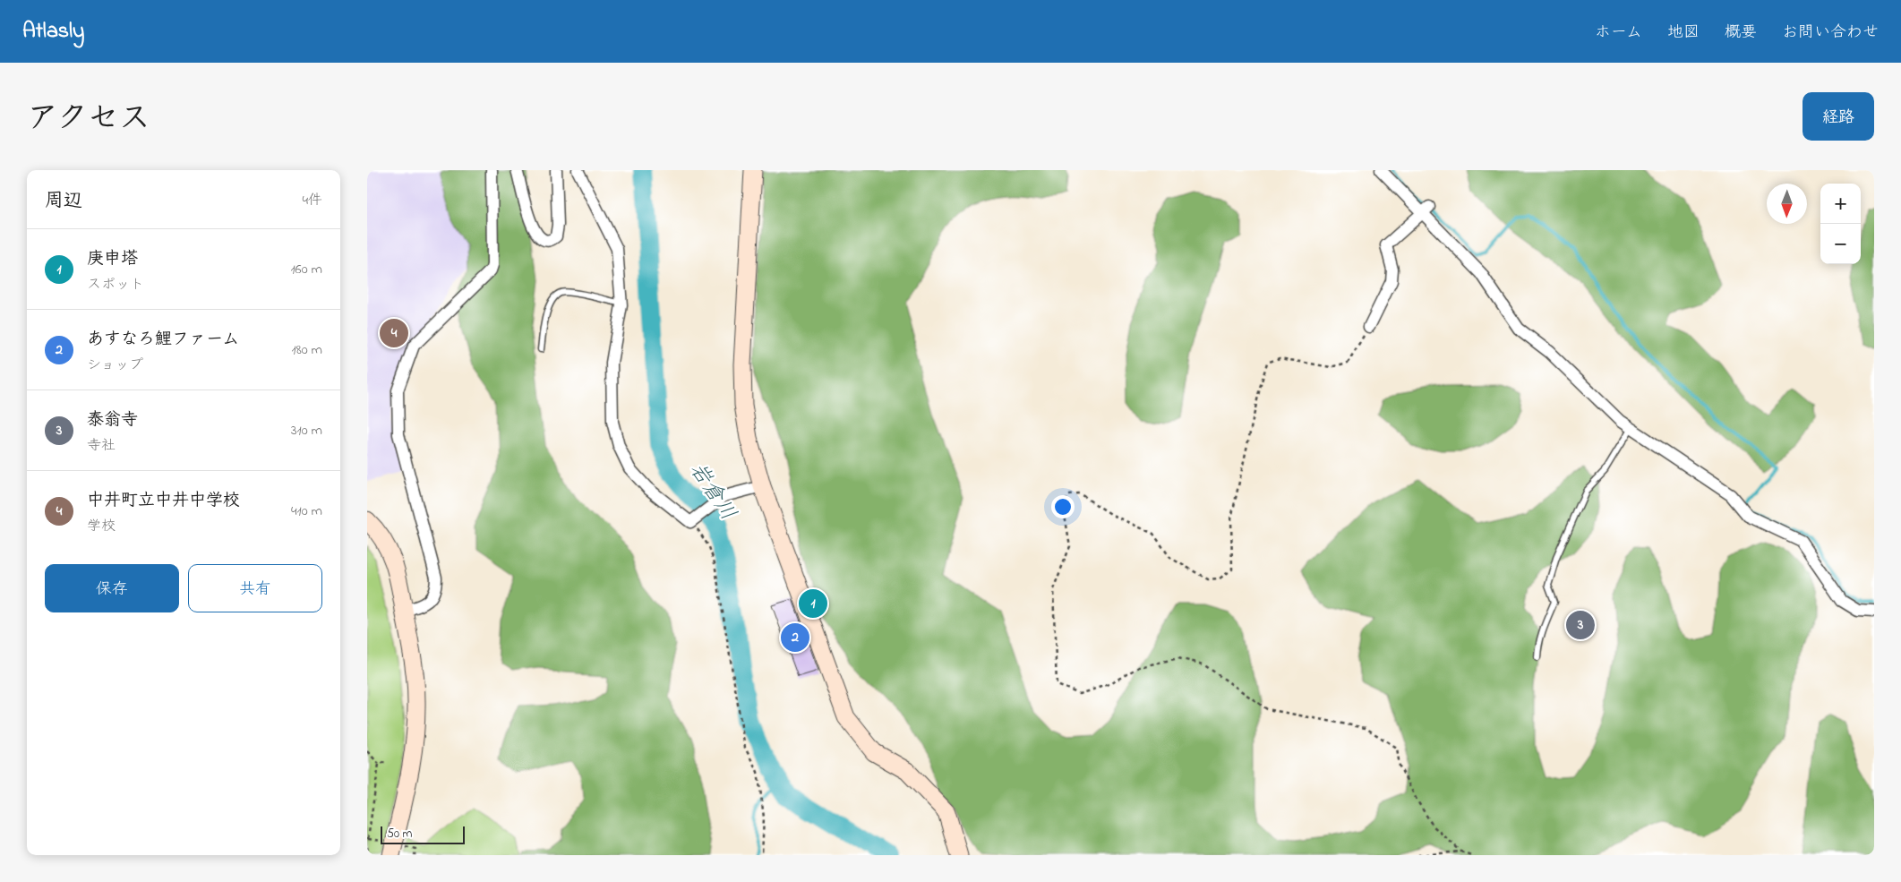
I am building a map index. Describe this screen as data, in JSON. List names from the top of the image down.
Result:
{
  "water": ["岩倉川"],
  "scale_bar": "50 m",
  "north": "bottom",
  "page": {
    "header": "Atlasly",
    "nav": [
      "ホーム",
      "地図",
      "概要",
      "お問い合わせ"
    ],
    "title": "アクセス",
    "buttons": [
      "経路",
      ["保存", "共有"]
    ],
    "heading": ["周辺", "4件"],
    "map_buttons": ["+", "−"],
    "list": [
      {
        "mark": "1",
        "name": "庚申塔",
        "note": "スポット",
        "value": "160 m"
      },
      {
        "mark": "2",
        "name": "あすなろ鯉ファーム",
        "note": "ショップ",
        "value": "180 m"
      },
      {
        "mark": "3",
        "name": "泰翁寺",
        "note": "寺社",
        "value": "310 m"
      },
      {
        "mark": "4",
        "name": "中井町立中井中学校",
        "note": "学校",
        "value": "410 m"
      }
    ],
    "pins": [
      "4",
      "1",
      "3",
      "2"
    ],
    "scale": "50 m"
  }
}
